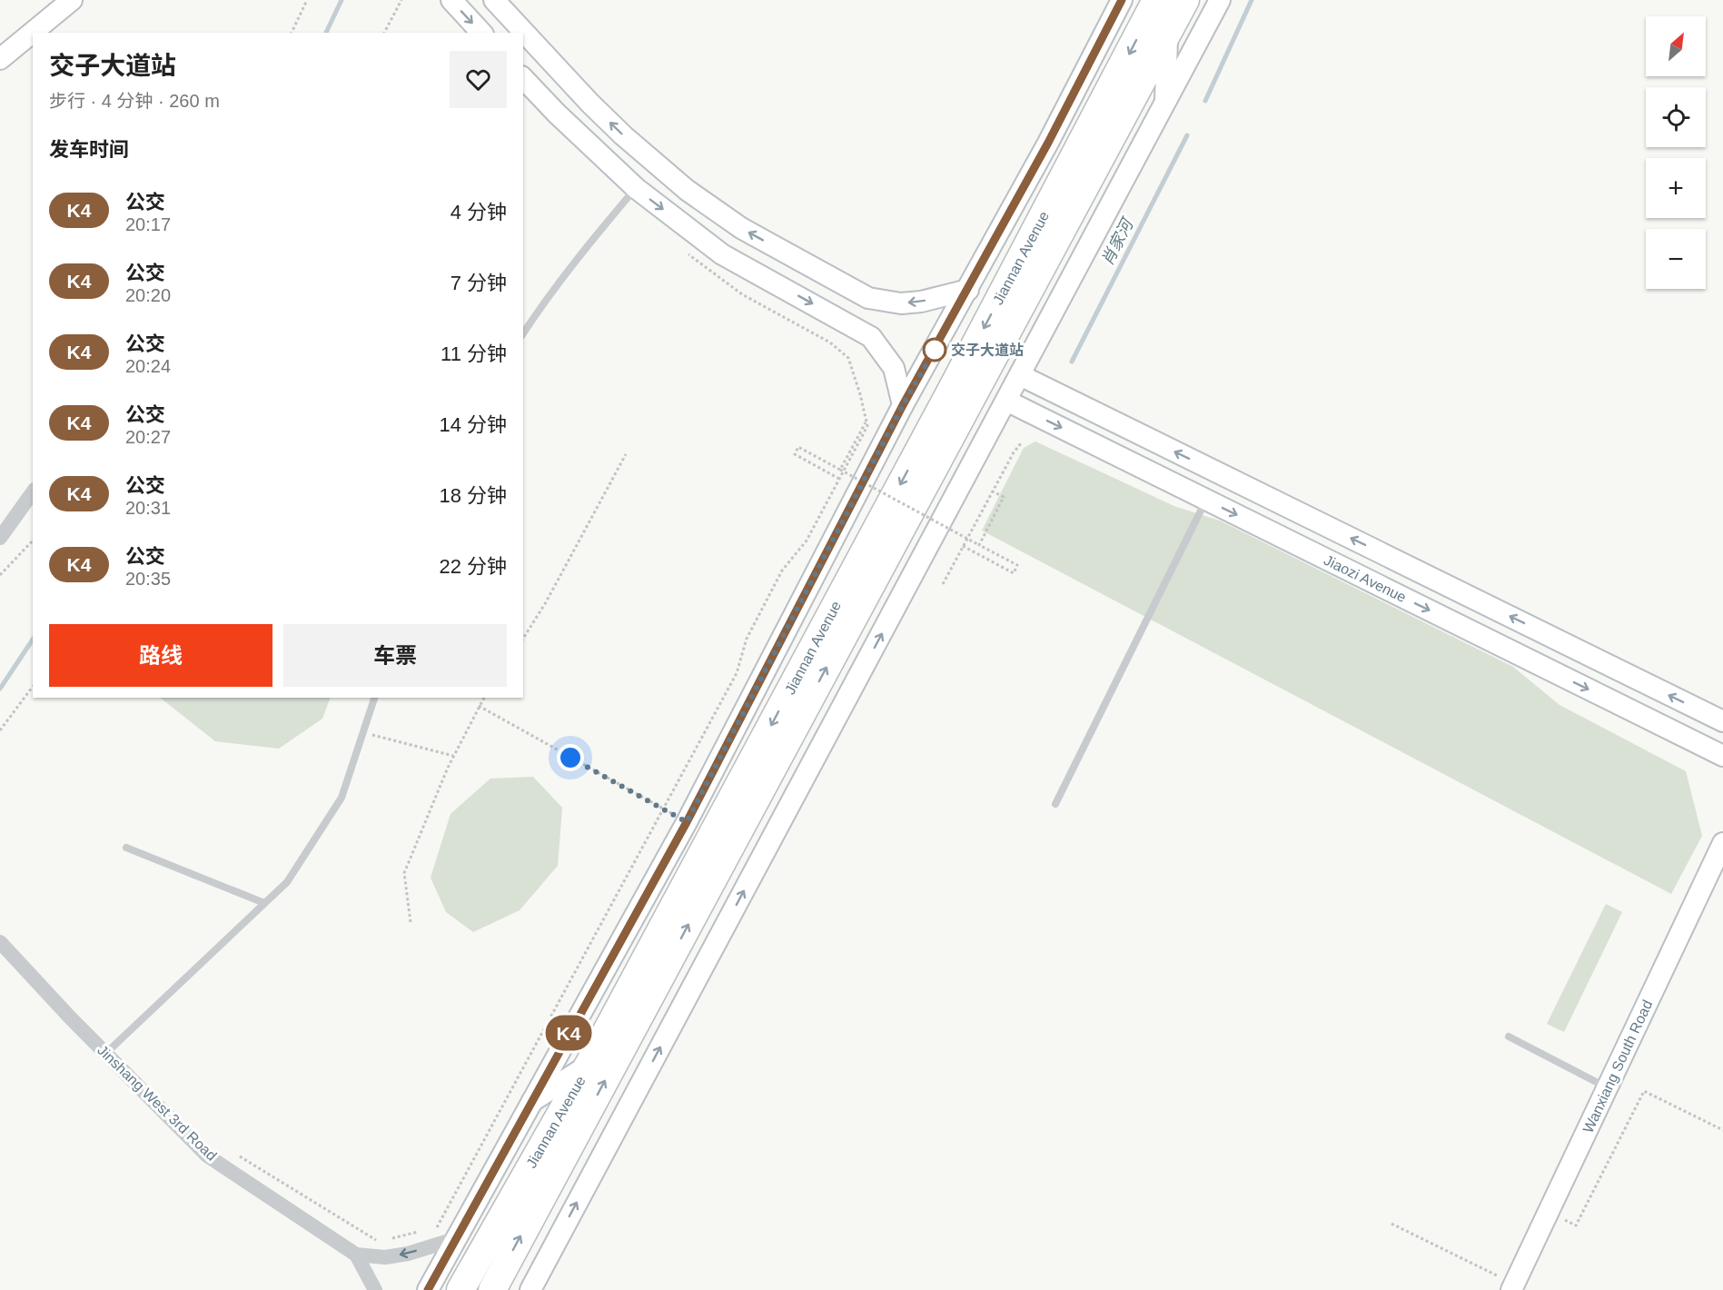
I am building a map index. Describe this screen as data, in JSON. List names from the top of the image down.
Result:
{
  "streets": {
    "highway": ["Jiannan Avenue"],
    "main road": ["Jiaozi Avenue", "Wanxiang South Road"],
    "street": ["Jinshang West 3rd Road"]
  },
  "water": ["肖家河"],
  "places": ["交子大道站"],
  "lines": ["bus line K4"],
  "north": "top right",
  "page": {
    "on_map": "K4",
    "map_buttons": ["+", "−"],
    "heading": [
      ["交子大道站", "步行 · 4 分钟 · 260 m"],
      "发车时间"
    ],
    "list": [
      {
        "mark": "K4",
        "name": "公交",
        "note": "20:17",
        "value": "4 分钟"
      },
      {
        "mark": "K4",
        "name": "公交",
        "note": "20:20",
        "value": "7 分钟"
      },
      {
        "mark": "K4",
        "name": "公交",
        "note": "20:24",
        "value": "11 分钟"
      },
      {
        "mark": "K4",
        "name": "公交",
        "note": "20:27",
        "value": "14 分钟"
      },
      {
        "mark": "K4",
        "name": "公交",
        "note": "20:31",
        "value": "18 分钟"
      },
      {
        "mark": "K4",
        "name": "公交",
        "note": "20:35",
        "value": "22 分钟"
      }
    ],
    "buttons": ["路线", "车票"]
  }
}
